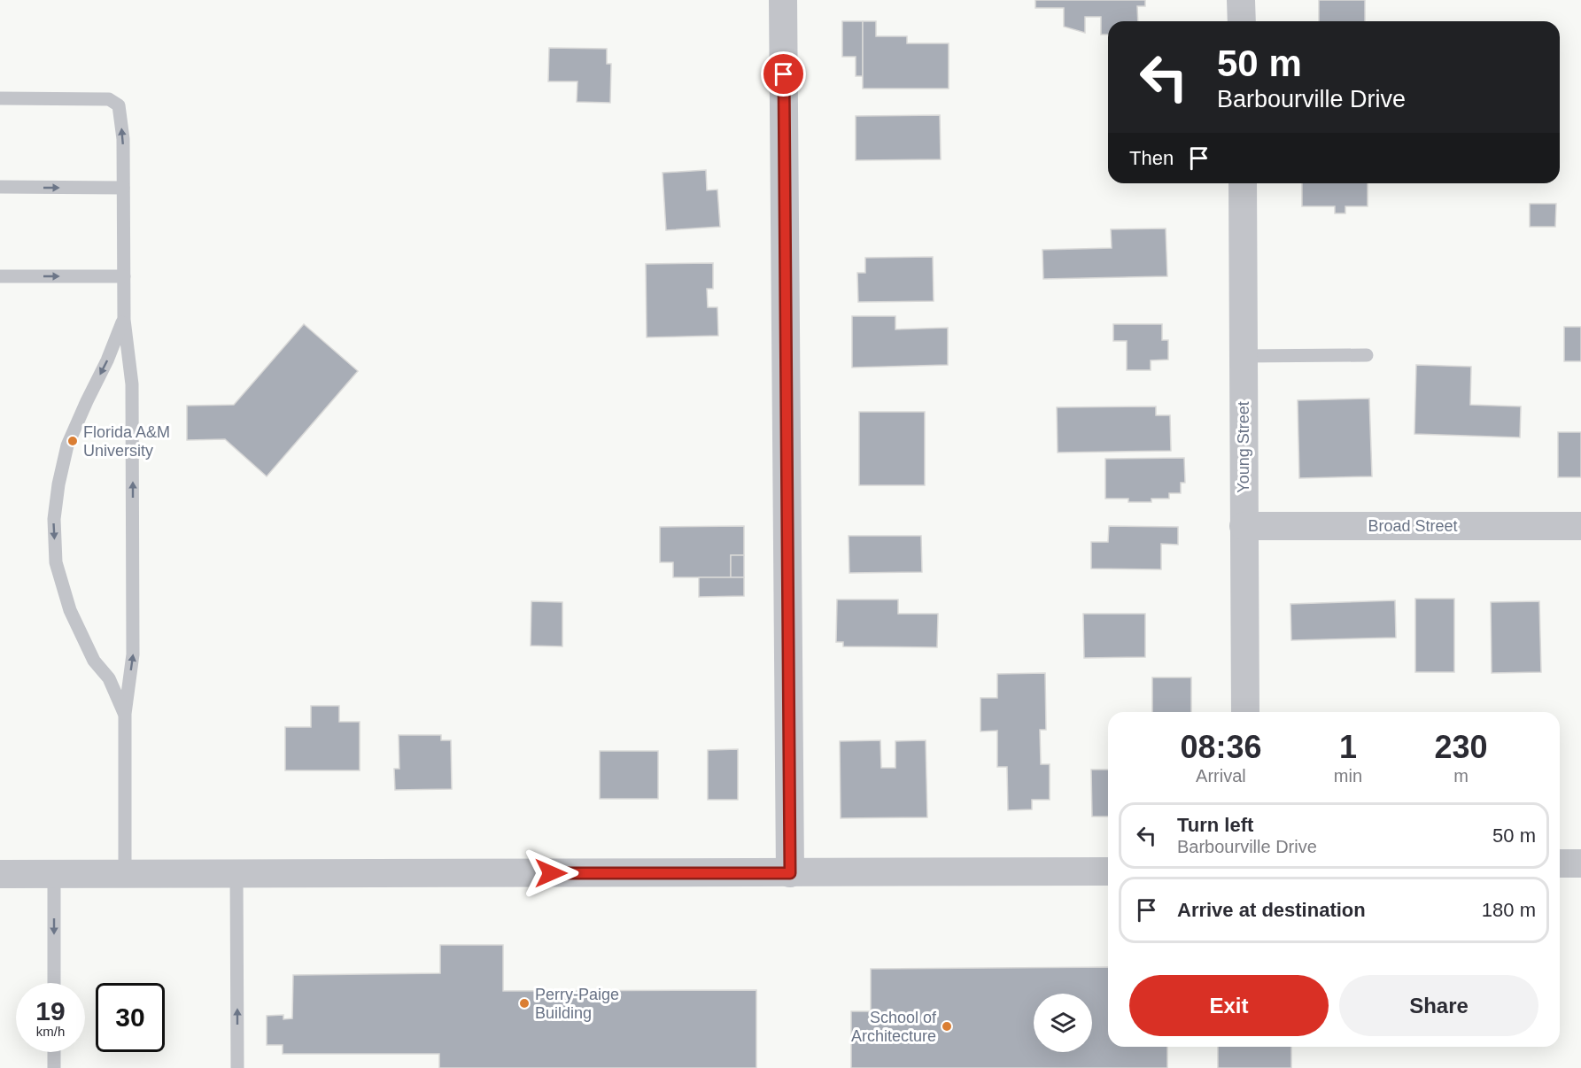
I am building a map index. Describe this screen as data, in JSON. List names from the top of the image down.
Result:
{
  "streets": {
    "street": ["Young Street", "Broad Street"]
  },
  "crossings": [
    ["Young Street", "Broad Street"]
  ],
  "places": ["Florida A&M University", "Perry-Paige Building", "School of Architecture"],
  "page": {
    "turn": ["50 m", "Barbourville Drive"],
    "then": "Then",
    "eta": [
      "08:36",
      "Arrival",
      "1",
      "min",
      "230",
      "m"
    ],
    "list": [
      {
        "name": "Turn left",
        "note": "Barbourville Drive",
        "value": "50 m"
      },
      {
        "name": "Arrive at destination",
        "value": "180 m"
      }
    ],
    "buttons": ["Exit", "Share"],
    "speed": "19 km/h",
    "limit": "30"
  }
}
